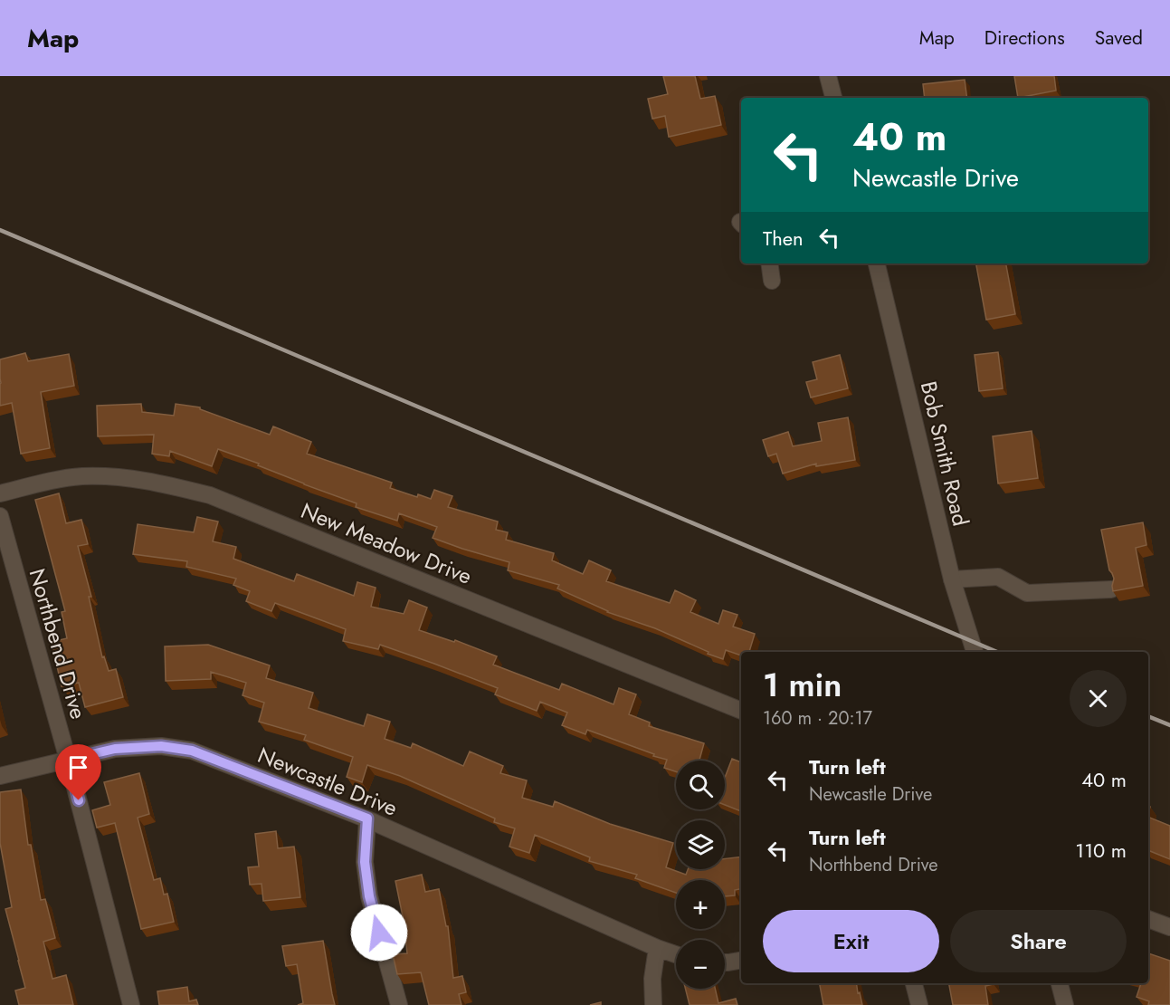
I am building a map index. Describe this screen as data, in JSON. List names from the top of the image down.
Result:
{
  "streets": {
    "street": [
      "Bob Smith Road",
      "New Meadow Drive",
      "Northbend Drive",
      "Newcastle Drive"
    ]
  },
  "crossings": [
    ["Northbend Drive", "Newcastle Drive"]
  ],
  "page": {
    "header": "Map",
    "nav": ["Map", "Directions", "Saved"],
    "turn": ["40 m", "Newcastle Drive"],
    "then": "Then",
    "heading": ["1 min", "160 m · 20:17"],
    "list": [
      {
        "name": "Turn left",
        "note": "Newcastle Drive",
        "value": "40 m"
      },
      {
        "name": "Turn left",
        "note": "Northbend Drive",
        "value": "110 m"
      }
    ],
    "map_buttons": ["+", "−"],
    "buttons": ["Exit", "Share"]
  }
}
